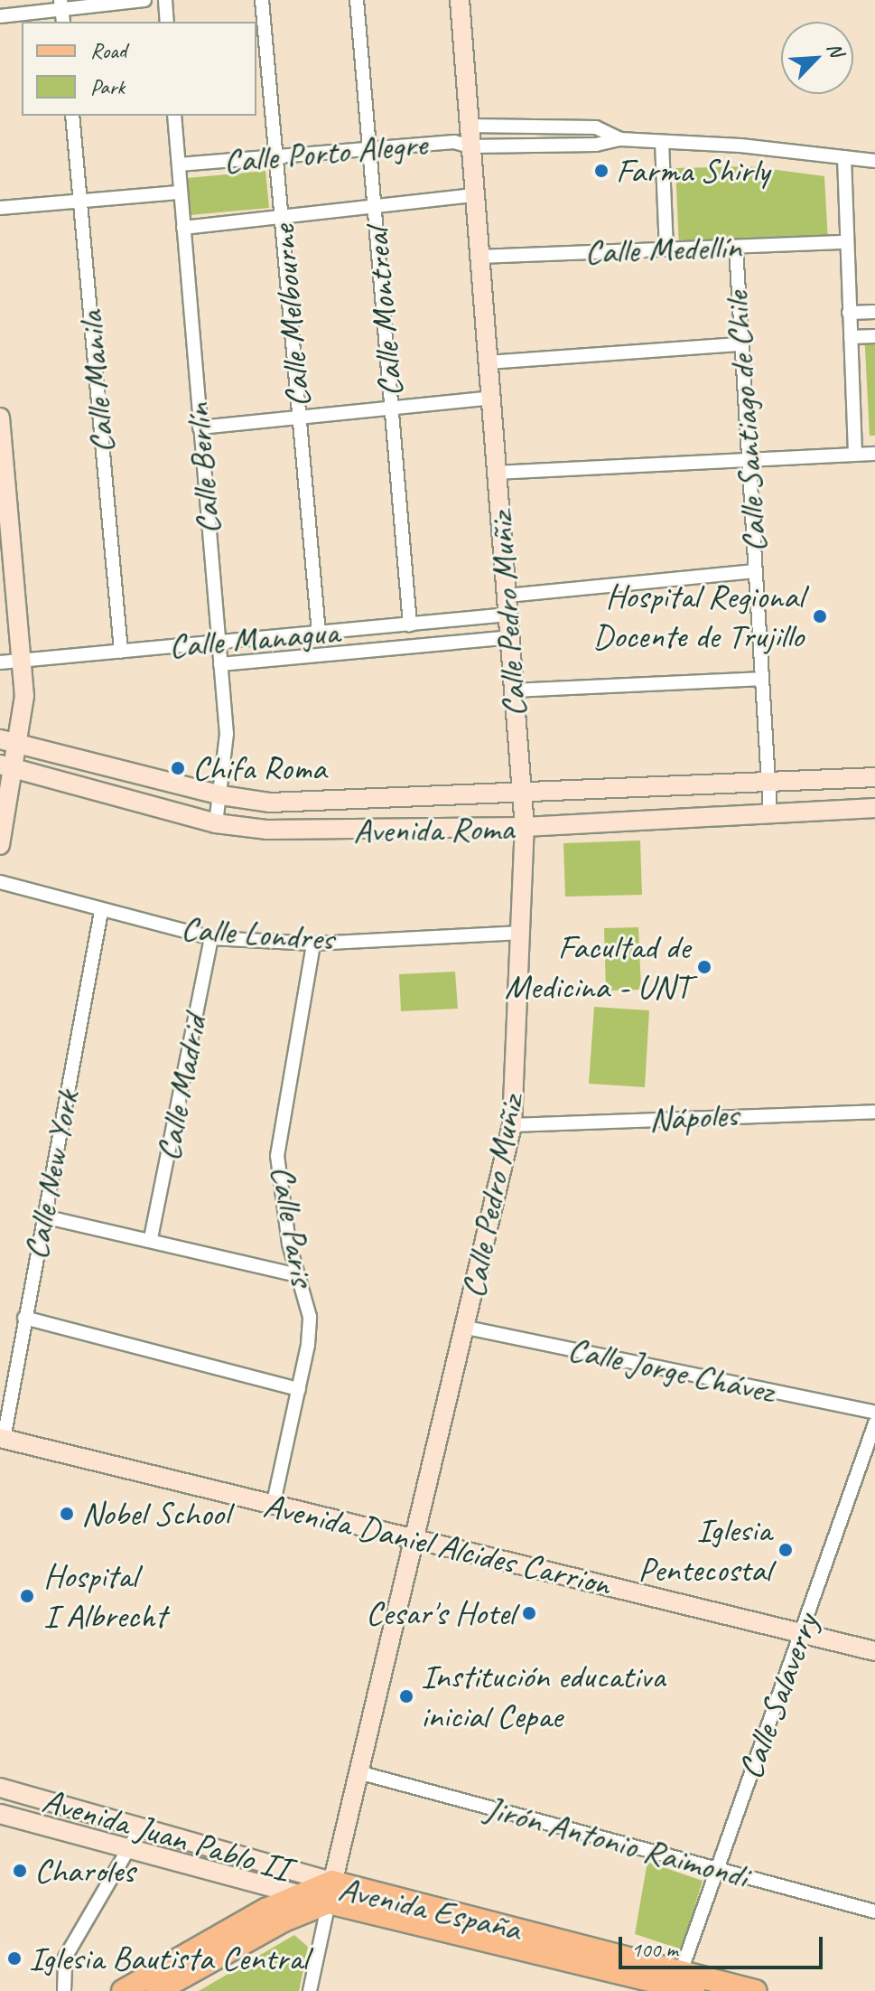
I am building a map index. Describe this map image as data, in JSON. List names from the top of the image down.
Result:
{
  "streets": {
    "main road": [
      "Calle Pedro Muñiz",
      "Avenida Roma",
      "Avenida Daniel Alcides Carrion",
      "Avenida Juan Pablo II",
      "Avenida España"
    ],
    "street": [
      "Calle Porto Alegre",
      "Calle Medellín",
      "Calle Montreal",
      "Calle Melbourne",
      "Calle Manila",
      "Calle Santiago de Chile",
      "Calle Berlín",
      "Calle Managua",
      "Calle Londres",
      "Calle Madrid",
      "Nápoles",
      "Calle New York",
      "Calle Paris",
      "Calle Jorge Chávez",
      "Calle Salaverry",
      "Jirón Antonio Raimondi"
    ]
  },
  "crossings": [
    ["Calle Porto Alegre", "Calle Montreal"],
    ["Calle Porto Alegre", "Calle Melbourne"],
    ["Calle Porto Alegre", "Calle Manila"],
    ["Calle Porto Alegre", "Calle Berlín"],
    ["Calle Porto Alegre", "Calle Pedro Muñiz"],
    ["Calle Medellín", "Calle Santiago de Chile"],
    ["Calle Medellín", "Calle Pedro Muñiz"],
    ["Calle Montreal", "Calle Managua"],
    ["Calle Melbourne", "Calle Managua"],
    ["Calle Manila", "Calle Managua"],
    ["Calle Santiago de Chile", "Avenida Roma"],
    ["Calle Berlín", "Calle Managua"],
    ["Calle Berlín", "Avenida Roma"],
    ["Calle Pedro Muñiz", "Calle Managua"],
    ["Calle Pedro Muñiz", "Avenida Roma"],
    ["Calle Pedro Muñiz", "Calle Londres"],
    ["Calle Pedro Muñiz", "Nápoles"],
    ["Calle Pedro Muñiz", "Calle Jorge Chávez"],
    ["Calle Pedro Muñiz", "Avenida Daniel Alcides Carrion"],
    ["Calle Pedro Muñiz", "Avenida Juan Pablo II"],
    ["Calle Pedro Muñiz", "Jirón Antonio Raimondi"],
    ["Calle Pedro Muñiz", "Avenida España"],
    ["Calle Londres", "Calle Madrid"],
    ["Calle Londres", "Calle New York"],
    ["Calle Londres", "Calle Paris"],
    ["Calle New York", "Avenida Daniel Alcides Carrion"],
    ["Calle Paris", "Avenida Daniel Alcides Carrion"],
    ["Avenida Daniel Alcides Carrion", "Calle Salaverry"],
    ["Calle Salaverry", "Jirón Antonio Raimondi"],
    ["Calle Salaverry", "Avenida España"],
    ["Avenida Juan Pablo II", "Avenida España"]
  ],
  "places": [
    "Farma Shirly",
    "Hospital Regional Docente de Trujillo",
    "Chifa Roma",
    "Facultad de Medicina - UNT",
    "Nobel School",
    "Iglesia Pentecostal",
    "Hospital I Albrecht",
    "Cesar's Hotel",
    "Institución educativa inicial Cepae",
    "Charoles",
    "Iglesia Bautista Central"
  ],
  "legend": ["Road", "Park"],
  "scale_bar": "100 m",
  "north": "top right"
}
